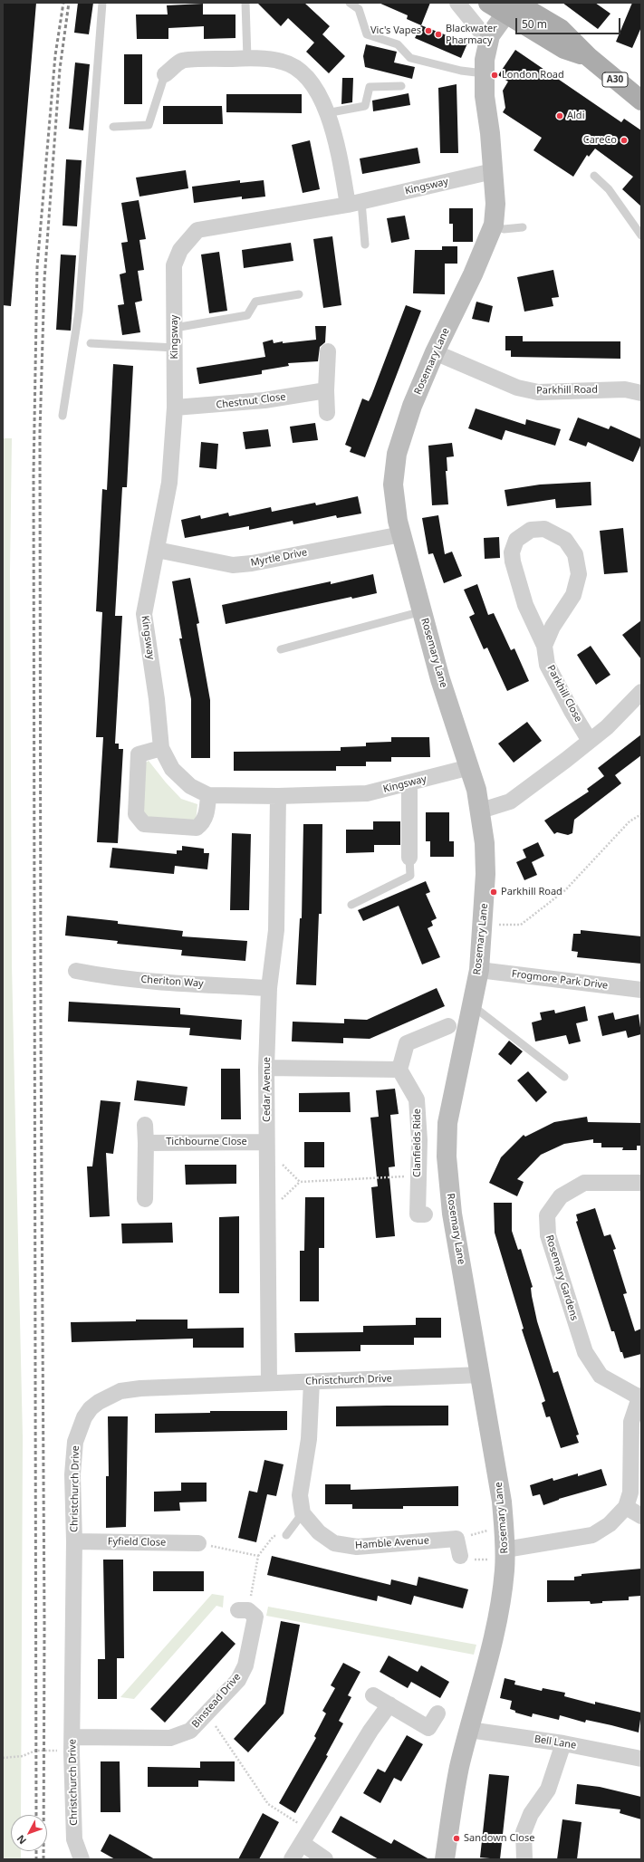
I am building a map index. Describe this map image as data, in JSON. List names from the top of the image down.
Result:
{
  "streets": {
    "main road": ["A30"],
    "street": [
      "Kingsway",
      "Rosemary Lane",
      "Parkhill Road",
      "Chestnut Close",
      "Myrtle Drive",
      "Parkhill Close",
      "Frogmore Park Drive",
      "Cheriton Way",
      "Cedar Avenue",
      "Tichbourne Close",
      "Clanfields Ride",
      "Rosemary Gardens",
      "Christchurch Drive",
      "Fyfield Close",
      "Hamble Avenue",
      "Binstead Drive",
      "Bell Lane"
    ]
  },
  "crossings": [
    ["A30", "Rosemary Lane"],
    ["Kingsway", "Rosemary Lane"],
    ["Kingsway", "Chestnut Close"],
    ["Kingsway", "Myrtle Drive"],
    ["Kingsway", "Cedar Avenue"],
    ["Rosemary Lane", "Parkhill Road"],
    ["Rosemary Lane", "Myrtle Drive"],
    ["Rosemary Lane", "Frogmore Park Drive"],
    ["Rosemary Lane", "Rosemary Gardens"],
    ["Rosemary Lane", "Christchurch Drive"],
    ["Rosemary Lane", "Bell Lane"],
    ["Cheriton Way", "Cedar Avenue"],
    ["Cedar Avenue", "Tichbourne Close"],
    ["Cedar Avenue", "Christchurch Drive"],
    ["Christchurch Drive", "Fyfield Close"],
    ["Christchurch Drive", "Hamble Avenue"],
    ["Christchurch Drive", "Binstead Drive"]
  ],
  "places": [
    "Vic's Vapes",
    "Blackwater Pharmacy",
    "London Road",
    "Aldi",
    "CareCo",
    "Parkhill Road",
    "Sandown Close"
  ],
  "scale_bar": "50 m",
  "north": "bottom left"
}
